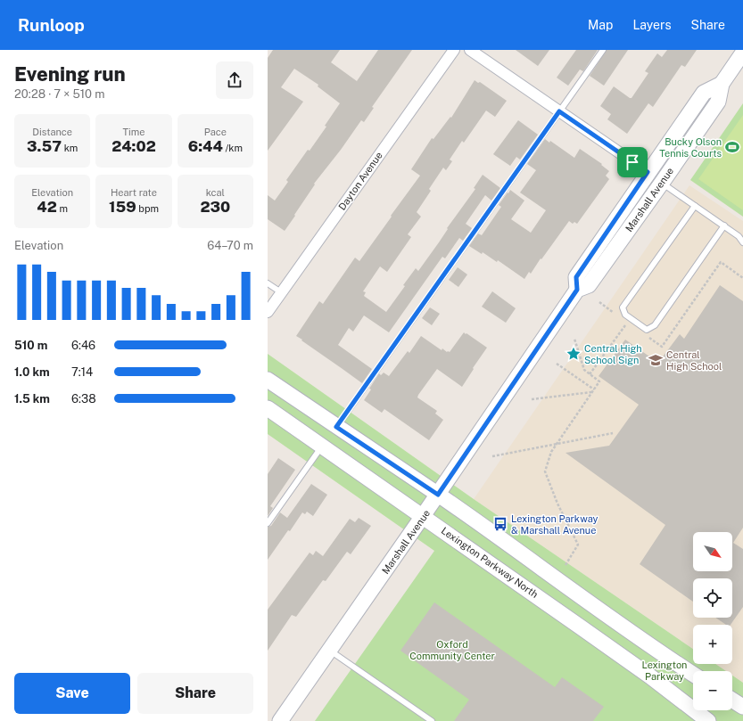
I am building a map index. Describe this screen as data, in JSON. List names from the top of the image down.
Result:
{
  "streets": {
    "main road": ["Marshall Avenue", "Lexington Parkway North"],
    "street": ["Dayton Avenue"]
  },
  "crossings": [
    ["Marshall Avenue", "Lexington Parkway North"]
  ],
  "parks": ["Oxford Community Center", "Lexington Parkway"],
  "places": {
    "sports": ["Bucky Olson Tennis Courts"],
    "place": ["Central High School Sign"],
    "school or university": ["Central High School"],
    "bus stop": ["Lexington Parkway & Marshall Avenue"]
  },
  "north": "bottom right",
  "page": {
    "header": "Runloop",
    "nav": ["Map", "Layers", "Share"],
    "heading": ["Evening run", "20:28 · 7 × 510 m"],
    "stats": [
      ["Distance", "3.57 km"],
      ["Time", "24:02"],
      ["Pace", "6:44 /km"],
      ["Elevation", "42 m"],
      ["Heart rate", "159 bpm"],
      ["kcal", "230"]
    ],
    "chart": ["Elevation", "64–70 m"],
    "list": [
      {
        "name": "510 m",
        "note": "6:46"
      },
      {
        "name": "1.0 km",
        "note": "7:14"
      },
      {
        "name": "1.5 km",
        "note": "6:38"
      }
    ],
    "map_buttons": ["+", "−"],
    "buttons": ["Save", "Share"]
  }
}
